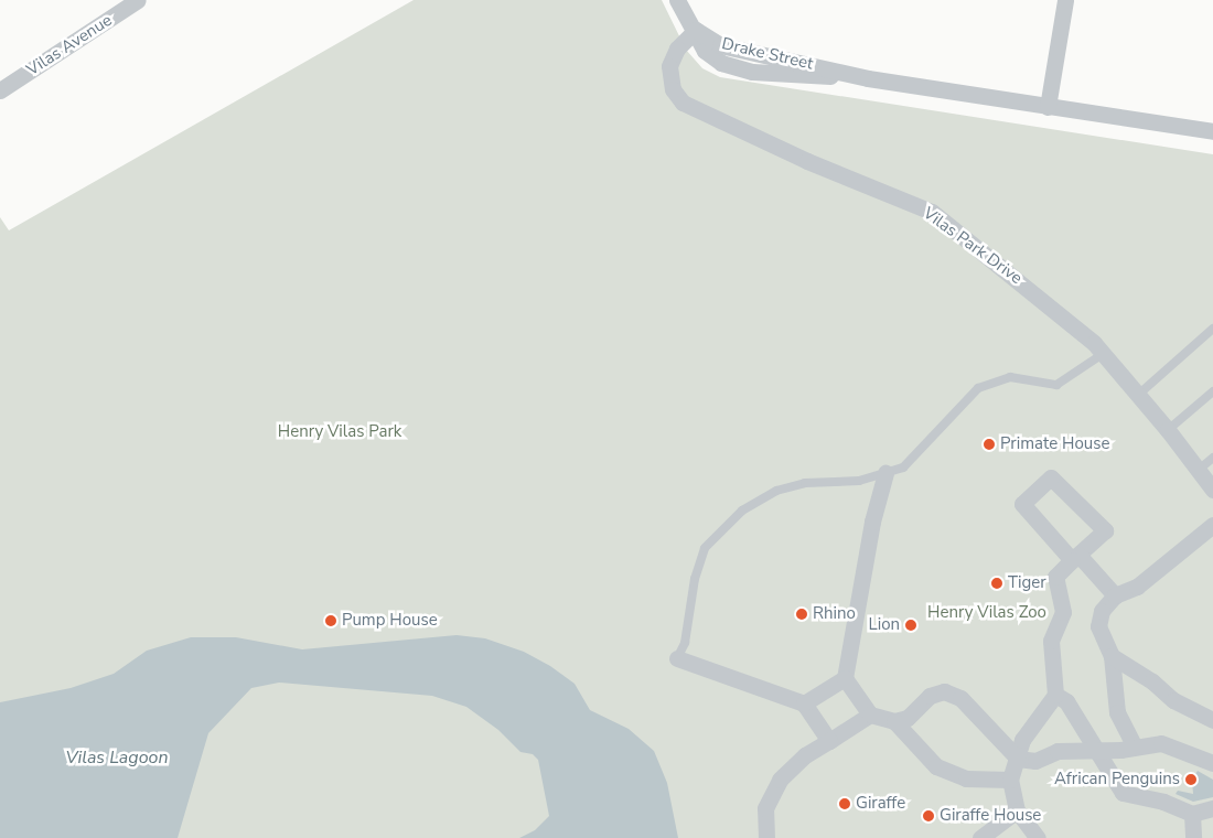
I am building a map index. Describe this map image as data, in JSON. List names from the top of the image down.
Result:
{
  "streets": {
    "street": ["Vilas Avenue", "Drake Street", "Vilas Park Drive"]
  },
  "crossings": [
    ["Drake Street", "Vilas Park Drive"]
  ],
  "water": ["Vilas Lagoon"],
  "parks": ["Henry Vilas Park", "Henry Vilas Zoo"],
  "places": [
    "Primate House",
    "Tiger",
    "Rhino",
    "Pump House",
    "Lion",
    "African Penguins",
    "Giraffe",
    "Giraffe House"
  ]
}
